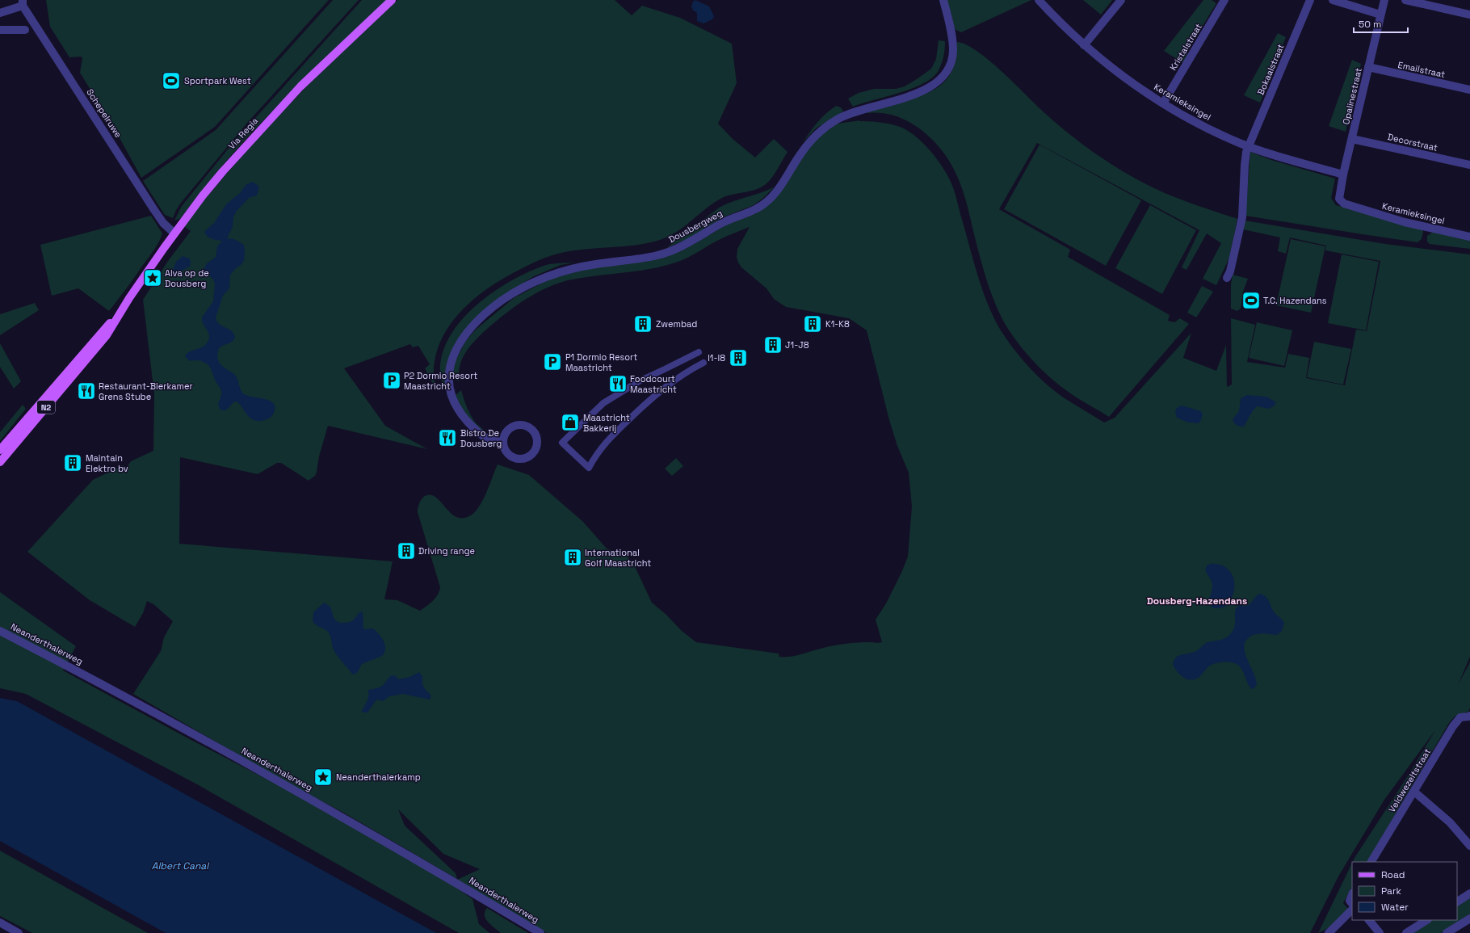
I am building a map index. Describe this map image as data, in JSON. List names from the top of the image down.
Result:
{
  "streets": {
    "main road": ["Via Regia", "N2"],
    "street": [
      "Kristalstraat",
      "Bokaalstraat",
      "Emailstraat",
      "Opalinestraat",
      "Keramieksingel",
      "Schepelruwe",
      "Decorstraat",
      "Dousbergweg",
      "Neanderthalerweg",
      "Veldwezeltstraat"
    ]
  },
  "crossings": [
    ["Kristalstraat", "Keramieksingel"],
    ["Bokaalstraat", "Keramieksingel"],
    ["Emailstraat", "Opalinestraat"],
    ["Opalinestraat", "Keramieksingel"],
    ["Opalinestraat", "Decorstraat"],
    ["Schepelruwe", "Via Regia"],
    ["Via Regia", "N2"]
  ],
  "districts": ["Dousberg-Hazendans"],
  "water": ["Albert Canal"],
  "places": {
    "sports": ["Sportpark West", "T.C. Hazendans"],
    "place": ["Alva op de Dousberg", "Neanderthalerkamp"],
    "building": [
      "Zwembad",
      "K1-K8",
      "J1-J8",
      "I1-I8",
      "Maintain Elektro bv",
      "Driving range",
      "International Golf Maastricht"
    ],
    "parking": ["P1 Dormio Resort Maastricht", "P2 Dormio Resort Maastricht"],
    "restaurant": ["Foodcourt Maastricht", "Restaurant-Bierkamer Grens Stube", "Bistro De Dousberg"],
    "shop": ["Maastricht Bakkerij"]
  },
  "legend": ["Road", "Park", "Water"],
  "scale_bar": "50 m"
}
